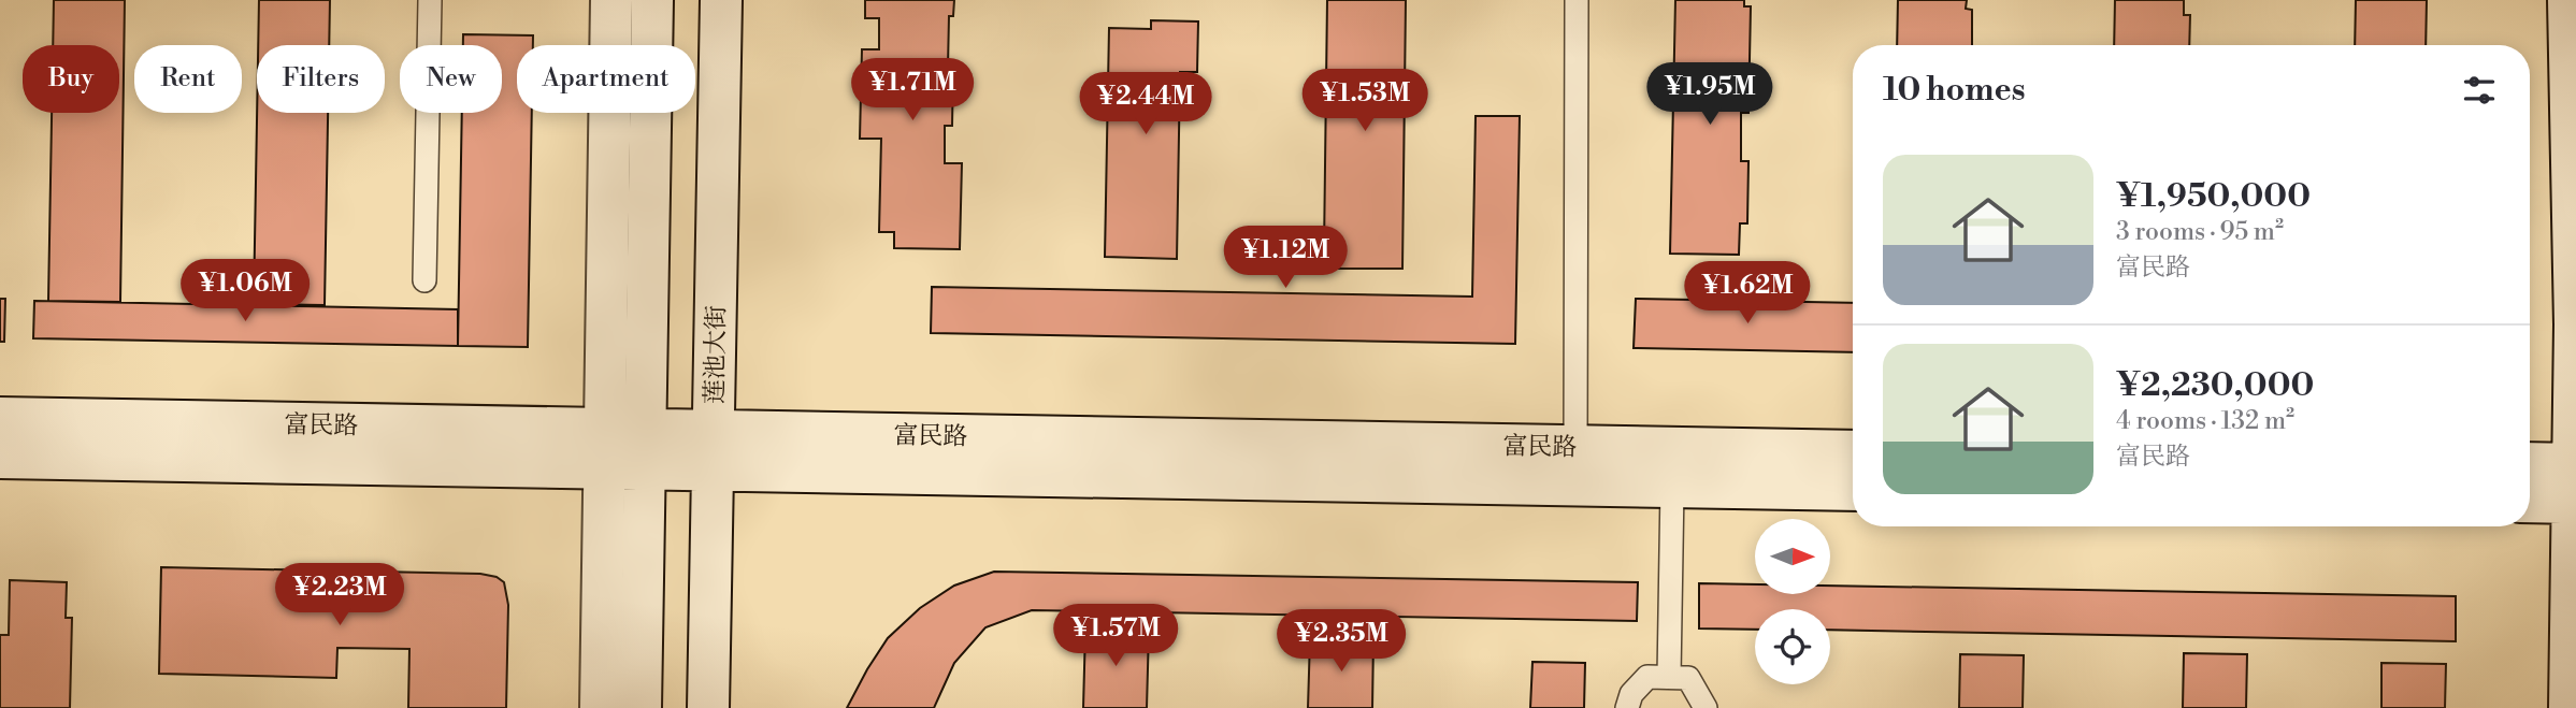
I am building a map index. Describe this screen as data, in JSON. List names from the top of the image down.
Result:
{
  "streets": {
    "street": ["莲池大街", "富民路"]
  },
  "crossings": [
    ["莲池大街", "富民路"]
  ],
  "north": "right",
  "page": {
    "chip": [
      "Buy",
      "Rent",
      "Filters",
      "New",
      "Apartment"
    ],
    "heading": "10 homes",
    "price": [
      "¥1.71M",
      "¥1.95M",
      "¥1.53M",
      "¥2.44M",
      "¥1.12M",
      "¥1.06M",
      "¥1.62M",
      "¥2.23M",
      "¥1.57M",
      "¥2.35M"
    ],
    "list": [
      {
        "name": "¥1,950,000",
        "note": "3 rooms · 95 m² · 富民路"
      },
      {
        "name": "¥2,230,000",
        "note": "4 rooms · 132 m² · 富民路"
      }
    ]
  }
}
